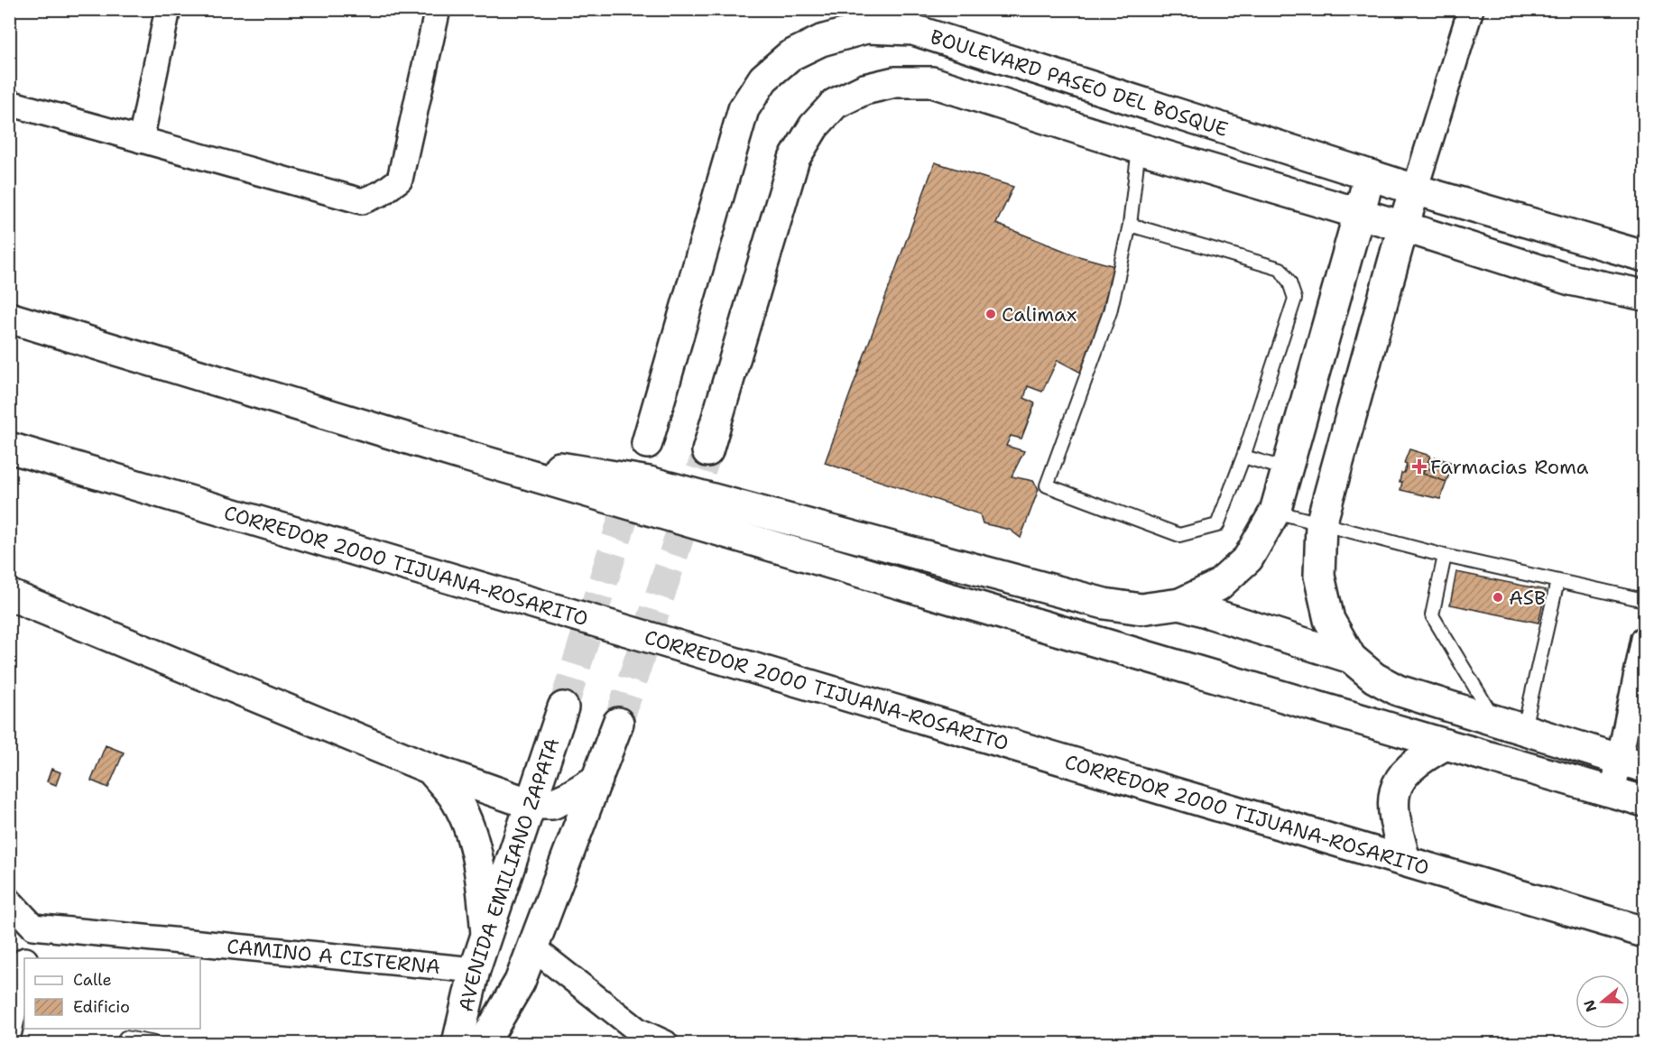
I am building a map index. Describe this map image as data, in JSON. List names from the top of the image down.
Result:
{
  "streets": {
    "main road": ["BOULEVARD PASEO DEL BOSQUE", "CORREDOR 2000 TIJUANA-ROSARITO", "AVENIDA EMILIANO ZAPATA"],
    "street": ["CAMINO A CISTERNA"]
  },
  "crossings": [
    ["AVENIDA EMILIANO ZAPATA", "CAMINO A CISTERNA"]
  ],
  "places": {
    "other": ["Calimax", "ASB"],
    "health": ["Farmacias Roma"]
  },
  "legend": ["Calle", "Edificio"],
  "north": "left"
}
